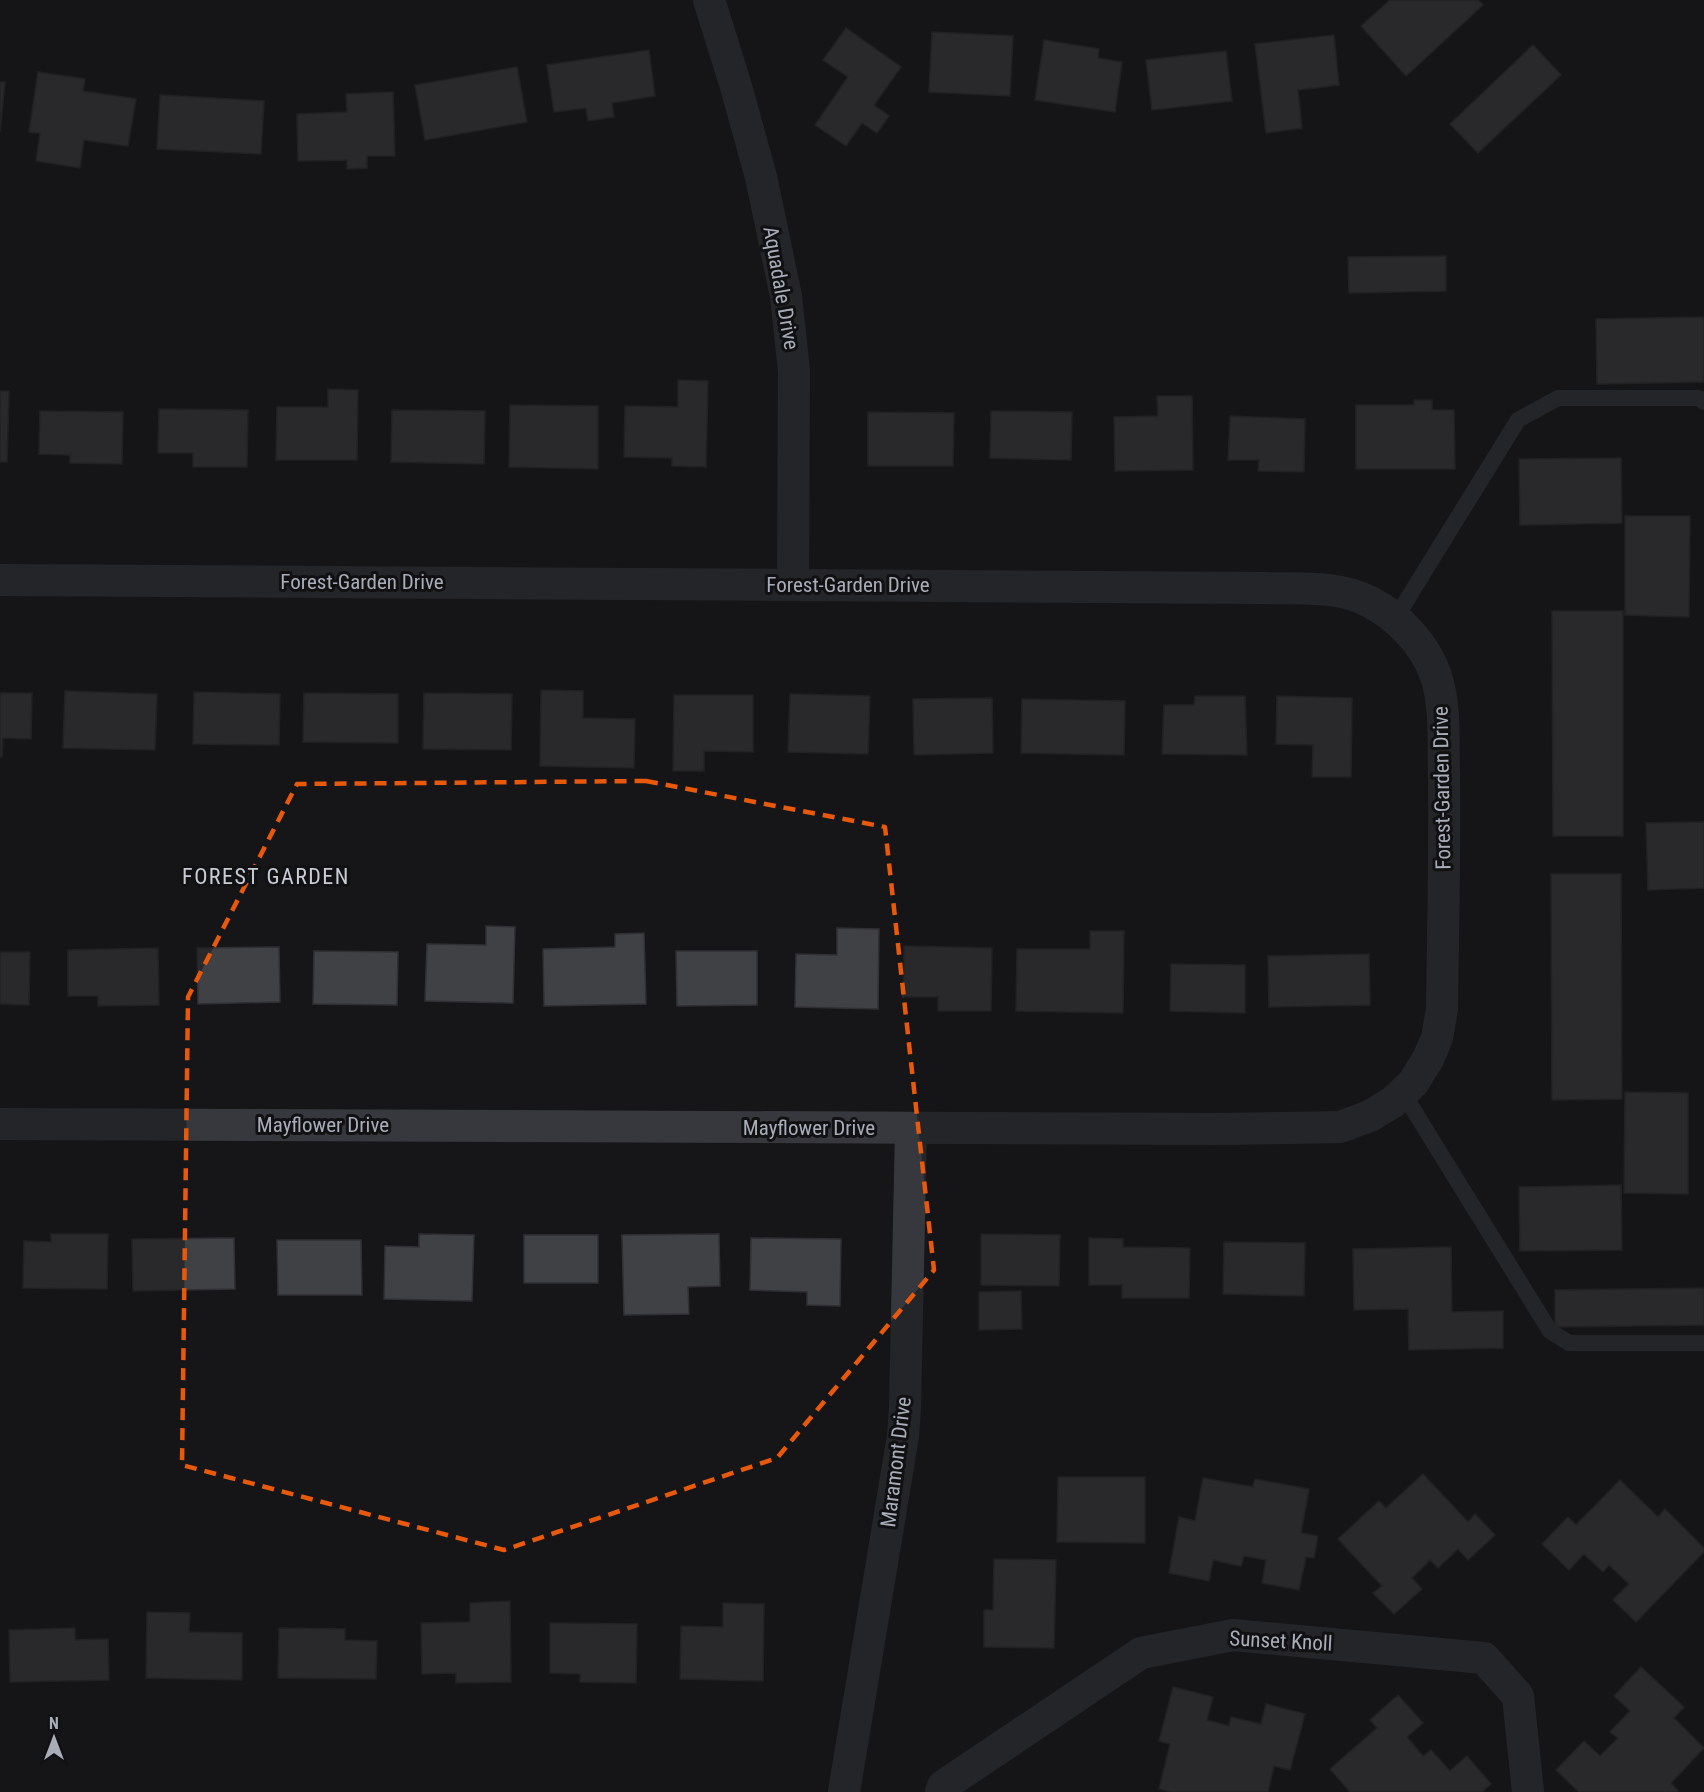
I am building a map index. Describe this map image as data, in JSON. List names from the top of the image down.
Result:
{
  "streets": {
    "street": [
      "Aquadale Drive",
      "Forest-Garden Drive",
      "Mayflower Drive",
      "Maramont Drive",
      "Sunset Knoll"
    ]
  },
  "crossings": [
    ["Aquadale Drive", "Forest-Garden Drive"],
    ["Forest-Garden Drive", "Mayflower Drive"],
    ["Mayflower Drive", "Maramont Drive"]
  ],
  "districts": ["FOREST GARDEN"],
  "north": "top"
}
